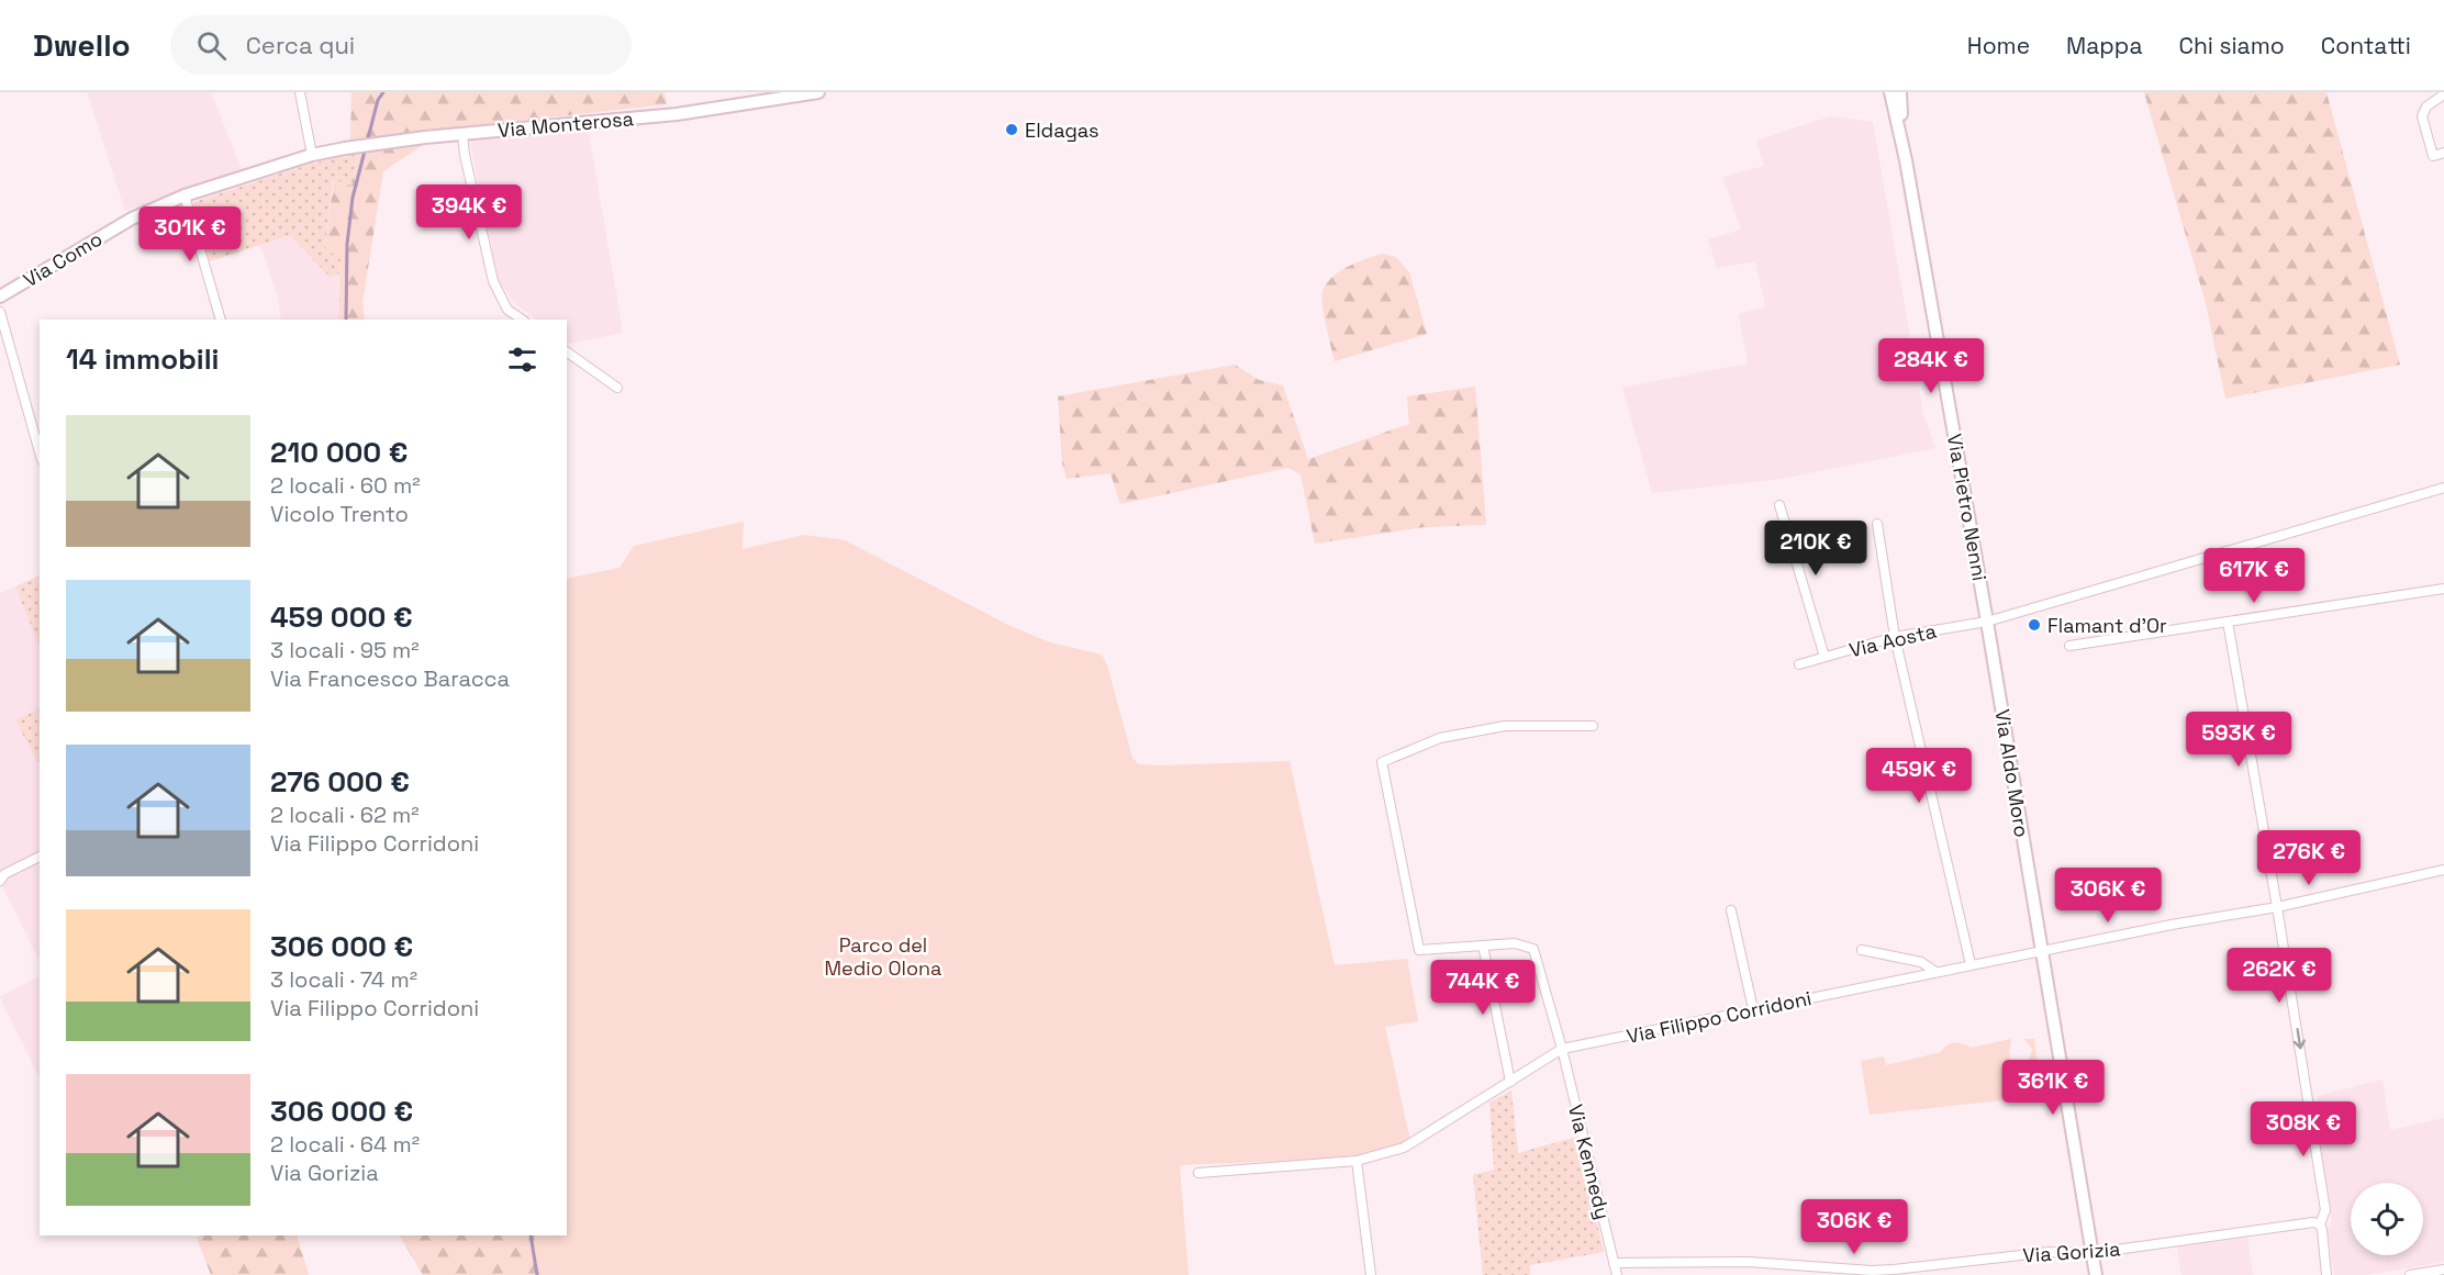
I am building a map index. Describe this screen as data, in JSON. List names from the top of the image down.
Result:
{
  "streets": {
    "main road": [
      "Via Monterosa",
      "Via Como",
      "Via Pietro Nenni",
      "Via Aldo Moro"
    ],
    "street": [
      "Via Aosta",
      "Via Filippo Corridoni",
      "Via Kennedy",
      "Via Gorizia"
    ]
  },
  "crossings": [
    ["Via Monterosa", "Via Como"],
    ["Via Pietro Nenni", "Via Aosta"],
    ["Via Pietro Nenni", "Via Aldo Moro"],
    ["Via Aosta", "Via Aldo Moro"],
    ["Via Aldo Moro", "Via Filippo Corridoni"],
    ["Via Aldo Moro", "Via Gorizia"],
    ["Via Filippo Corridoni", "Via Kennedy"],
    ["Via Kennedy", "Via Gorizia"]
  ],
  "parks": ["Parco del Medio Olona"],
  "places": ["Eldagas", "Flamant d'Or"],
  "page": {
    "header": "Dwello",
    "search": "Cerca qui",
    "nav": [
      "Home",
      "Mappa",
      "Chi siamo",
      "Contatti"
    ],
    "price": [
      "394K €",
      "301K €",
      "284K €",
      "210K €",
      "617K €",
      "593K €",
      "459K €",
      "276K €",
      "306K €",
      "262K €",
      "744K €",
      "361K €",
      "308K €",
      "306K €"
    ],
    "heading": "14 immobili",
    "list": [
      {
        "name": "210 000 €",
        "note": "2 locali · 60 m² · Vicolo Trento"
      },
      {
        "name": "459 000 €",
        "note": "3 locali · 95 m² · Via Francesco Baracca"
      },
      {
        "name": "276 000 €",
        "note": "2 locali · 62 m² · Via Filippo Corridoni"
      },
      {
        "name": "306 000 €",
        "note": "3 locali · 74 m² · Via Filippo Corridoni"
      },
      {
        "name": "306 000 €",
        "note": "2 locali · 64 m² · Via Gorizia"
      }
    ]
  }
}
